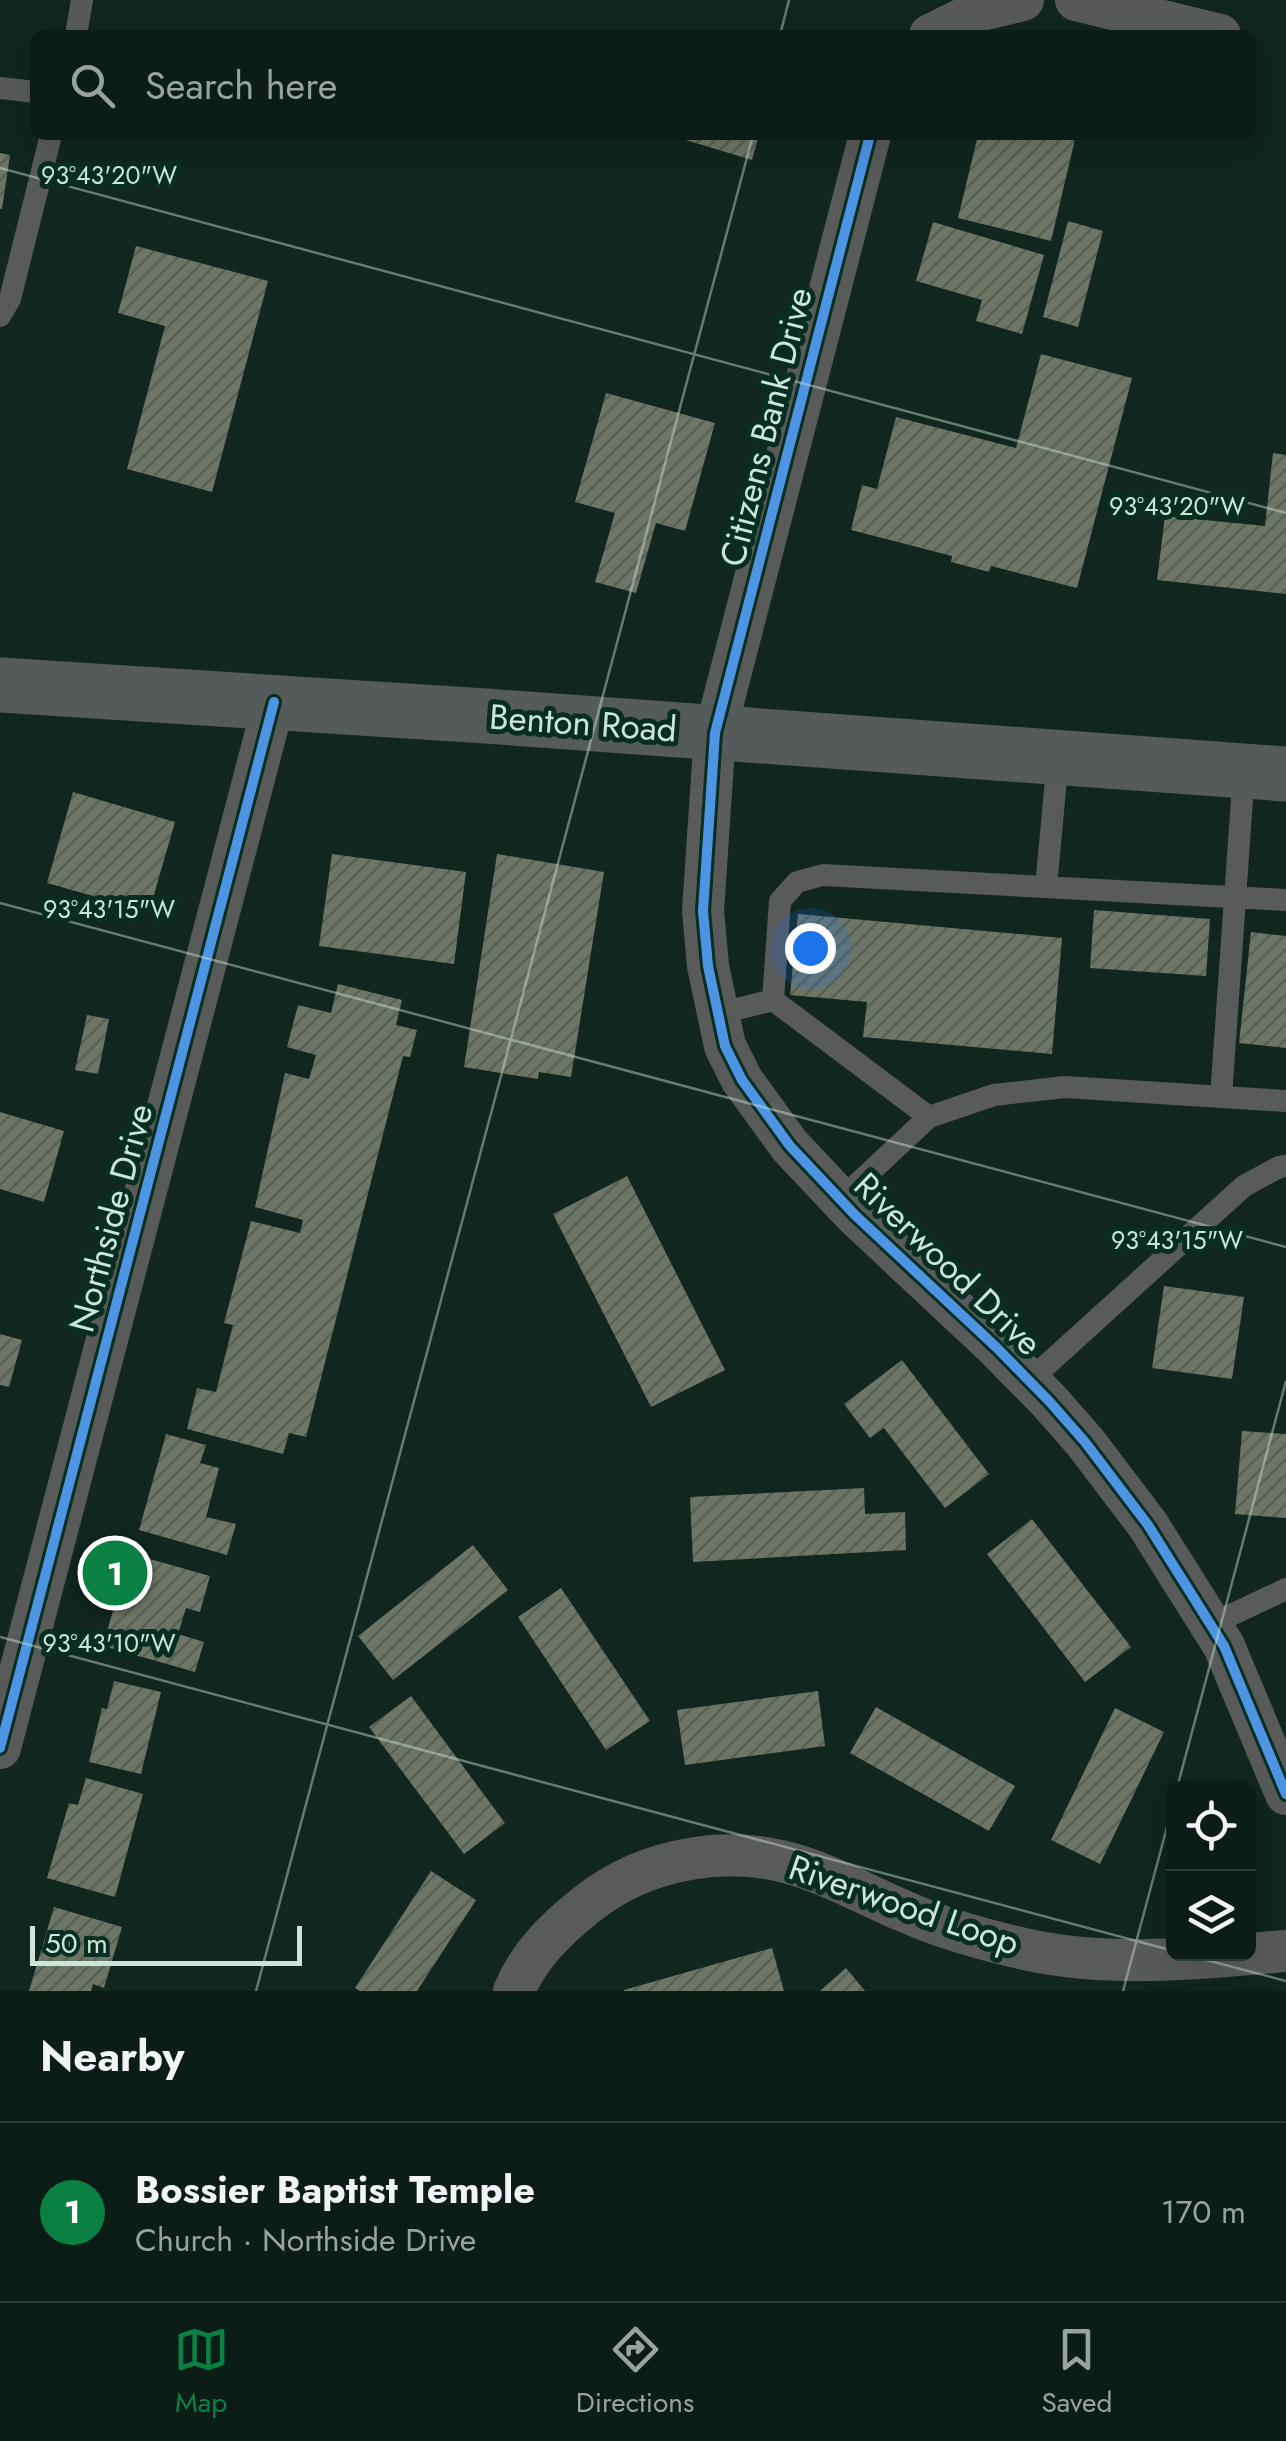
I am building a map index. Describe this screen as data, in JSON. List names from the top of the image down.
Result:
{
  "streets": {
    "main road": ["Benton Road"],
    "street": [
      "Citizens Bank Drive",
      "Northside Drive",
      "Riverwood Drive",
      "Riverwood Loop"
    ]
  },
  "crossings": [
    ["Citizens Bank Drive", "Benton Road"],
    ["Citizens Bank Drive", "Riverwood Drive"],
    ["Benton Road", "Northside Drive"],
    ["Benton Road", "Riverwood Drive"]
  ],
  "scale_bar": "50 m",
  "page": {
    "search": "Search here",
    "pins": "1",
    "scale": "50 m",
    "heading": "Nearby",
    "list": [
      {
        "mark": "1",
        "name": "Bossier Baptist Temple",
        "note": "Church · Northside Drive",
        "value": "170 m"
      }
    ],
    "nav": ["Map", "Directions", "Saved"]
  },
  "coordinates": ["93°43'20\"W", "93°43'15\"W", "93°43'10\"W"]
}
